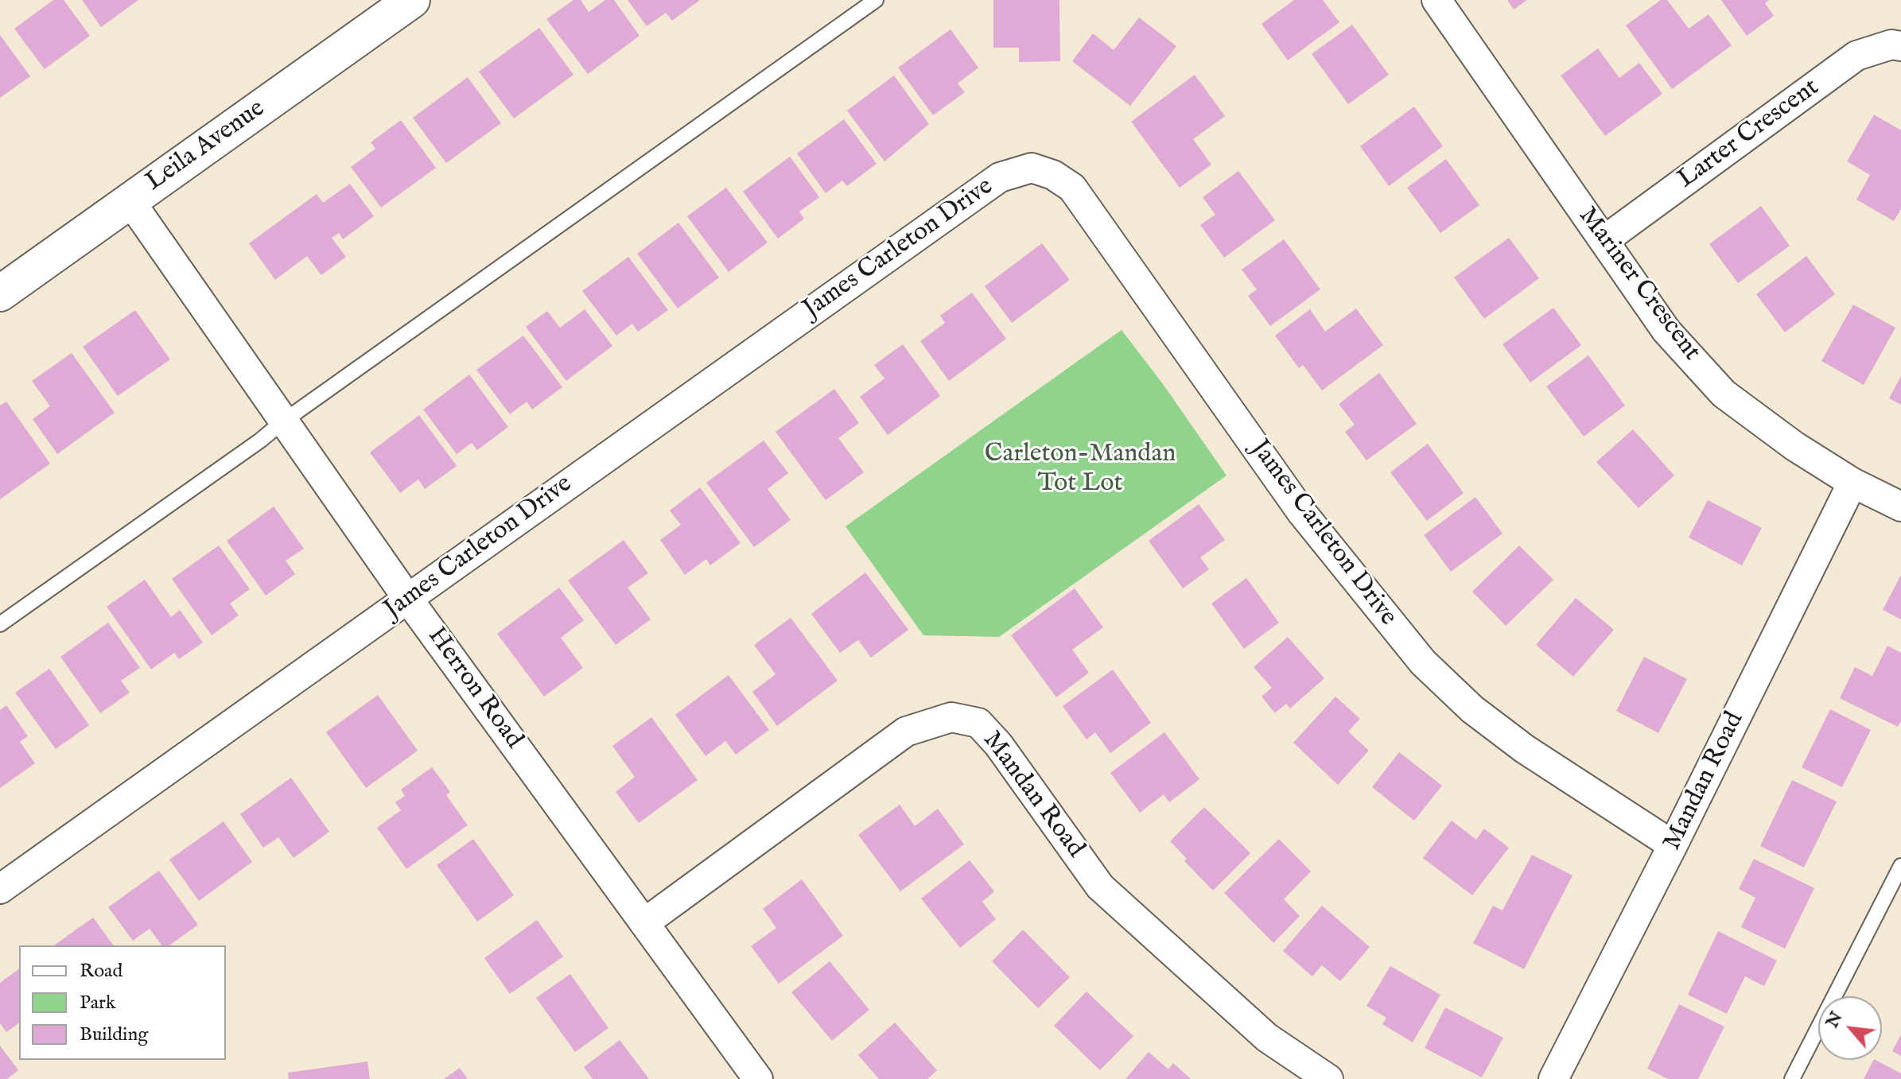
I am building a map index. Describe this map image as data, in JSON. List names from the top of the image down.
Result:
{
  "streets": {
    "street": [
      "Larter Crescent",
      "Leila Avenue",
      "James Carleton Drive",
      "Mariner Crescent",
      "Herron Road",
      "Mandan Road"
    ]
  },
  "crossings": [
    ["Larter Crescent", "Mariner Crescent"],
    ["Leila Avenue", "Herron Road"],
    ["James Carleton Drive", "Herron Road"],
    ["James Carleton Drive", "Mandan Road"],
    ["Mariner Crescent", "Mandan Road"],
    ["Herron Road", "Mandan Road"]
  ],
  "parks": ["Carleton-Mandan Tot Lot"],
  "legend": ["Road", "Park", "Building"],
  "north": "top left"
}
